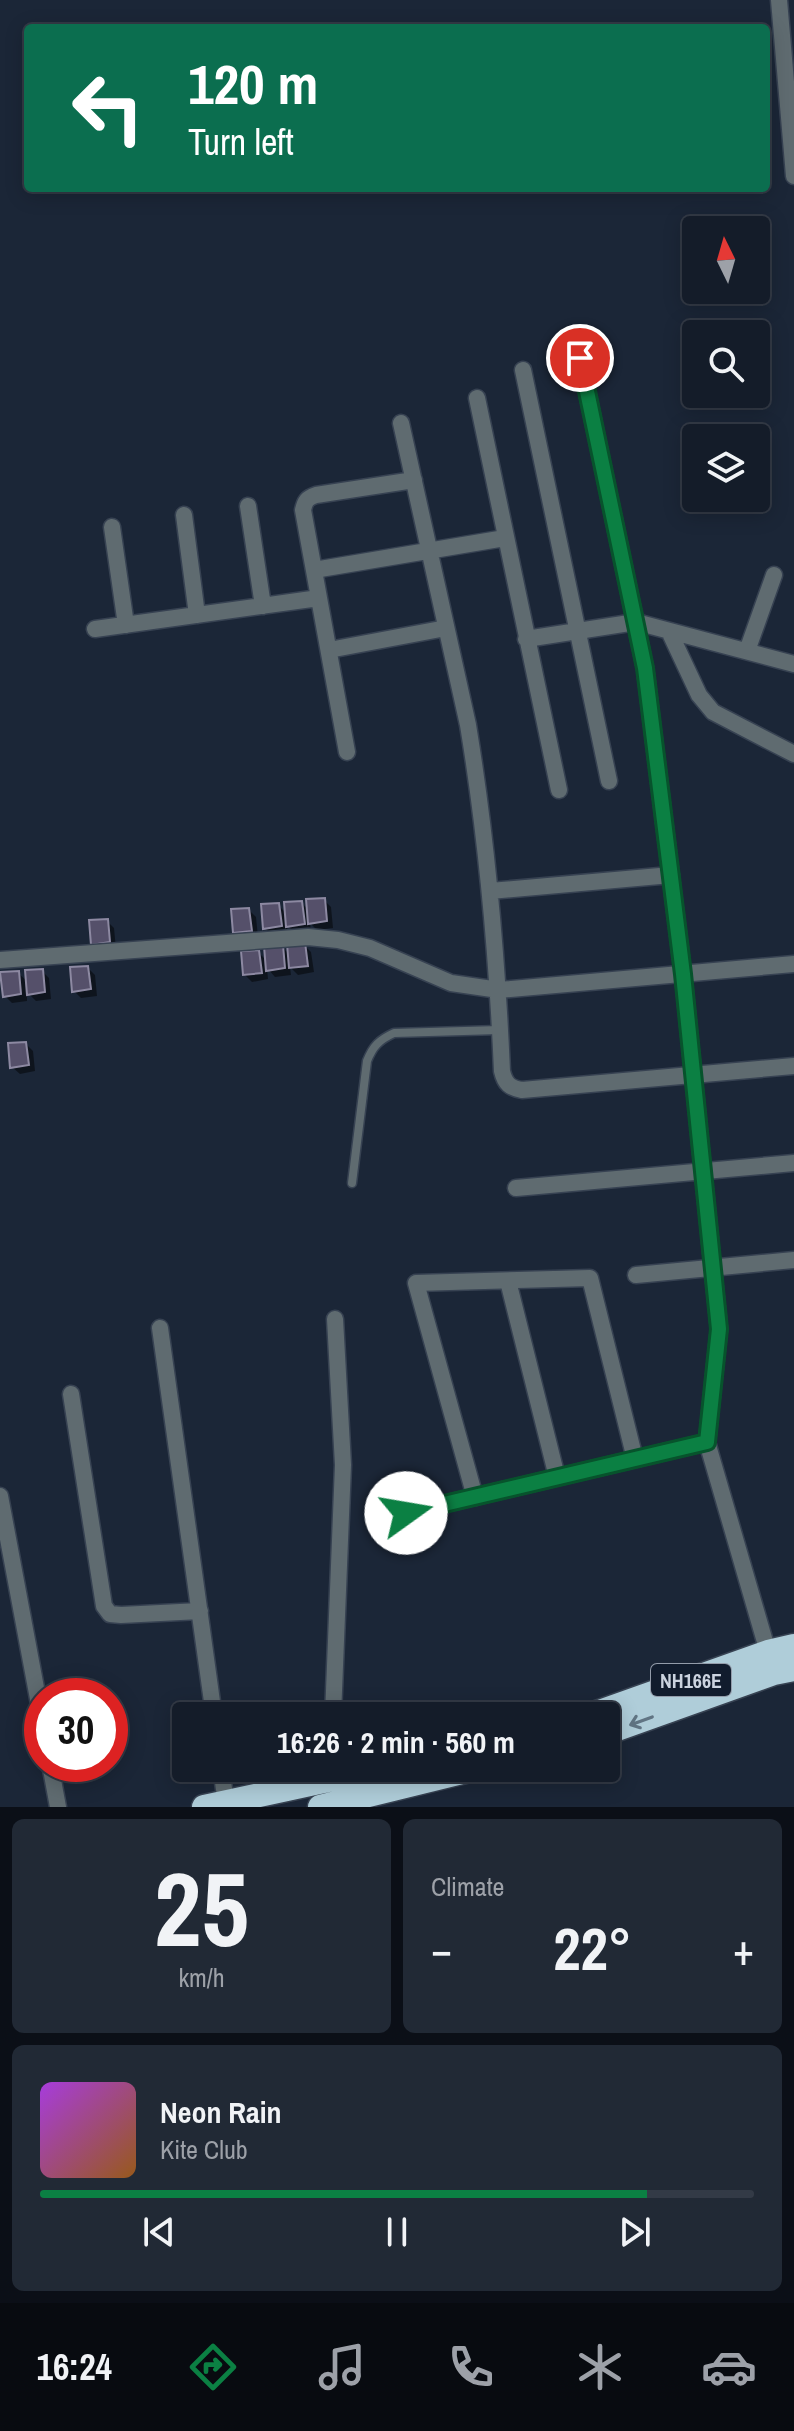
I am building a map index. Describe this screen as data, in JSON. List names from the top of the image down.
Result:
{
  "streets": {
    "highway": ["NH166E"]
  },
  "north": "top",
  "page": {
    "turn": ["120 m", "Turn left"],
    "limit": "30",
    "trip": "16:26 · 2 min · 560 m",
    "tile": [
      ["25", "km/h"],
      "Climate"
    ],
    "heat": ["−", "22°", "+"],
    "song": ["Neon Rain", "Kite Club"],
    "tabs": "16:24"
  }
}
